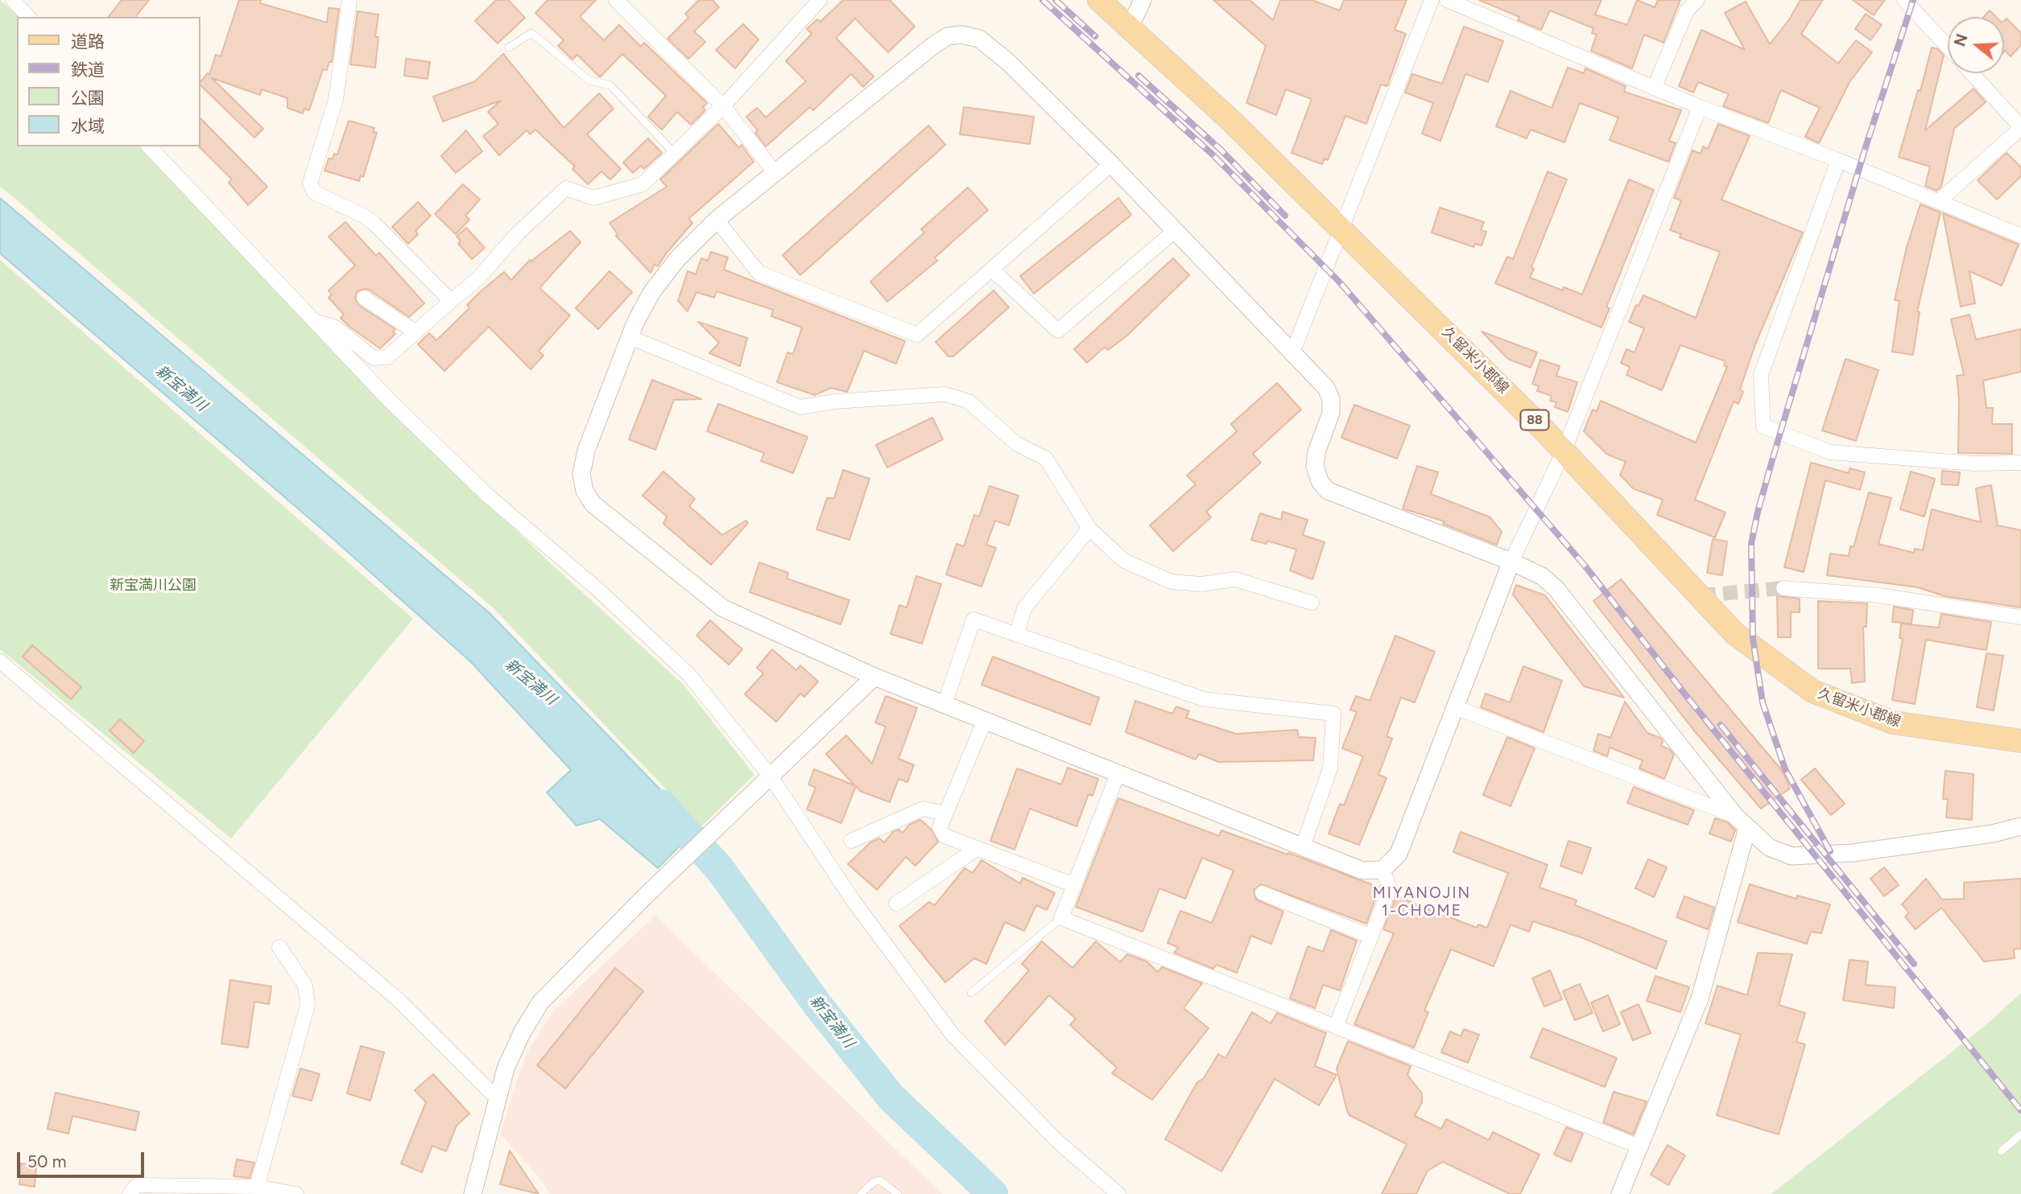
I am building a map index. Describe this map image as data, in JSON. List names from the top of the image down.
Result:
{
  "streets": {
    "main road": ["久留米小郡線", "88"]
  },
  "districts": ["MIYANOJIN 1-CHOME"],
  "water": ["新宝満川"],
  "parks": ["新宝満川公園"],
  "legend": [
    "道路",
    "鉄道",
    "公園",
    "水域"
  ],
  "scale_bar": "50 m",
  "north": "left"
}
